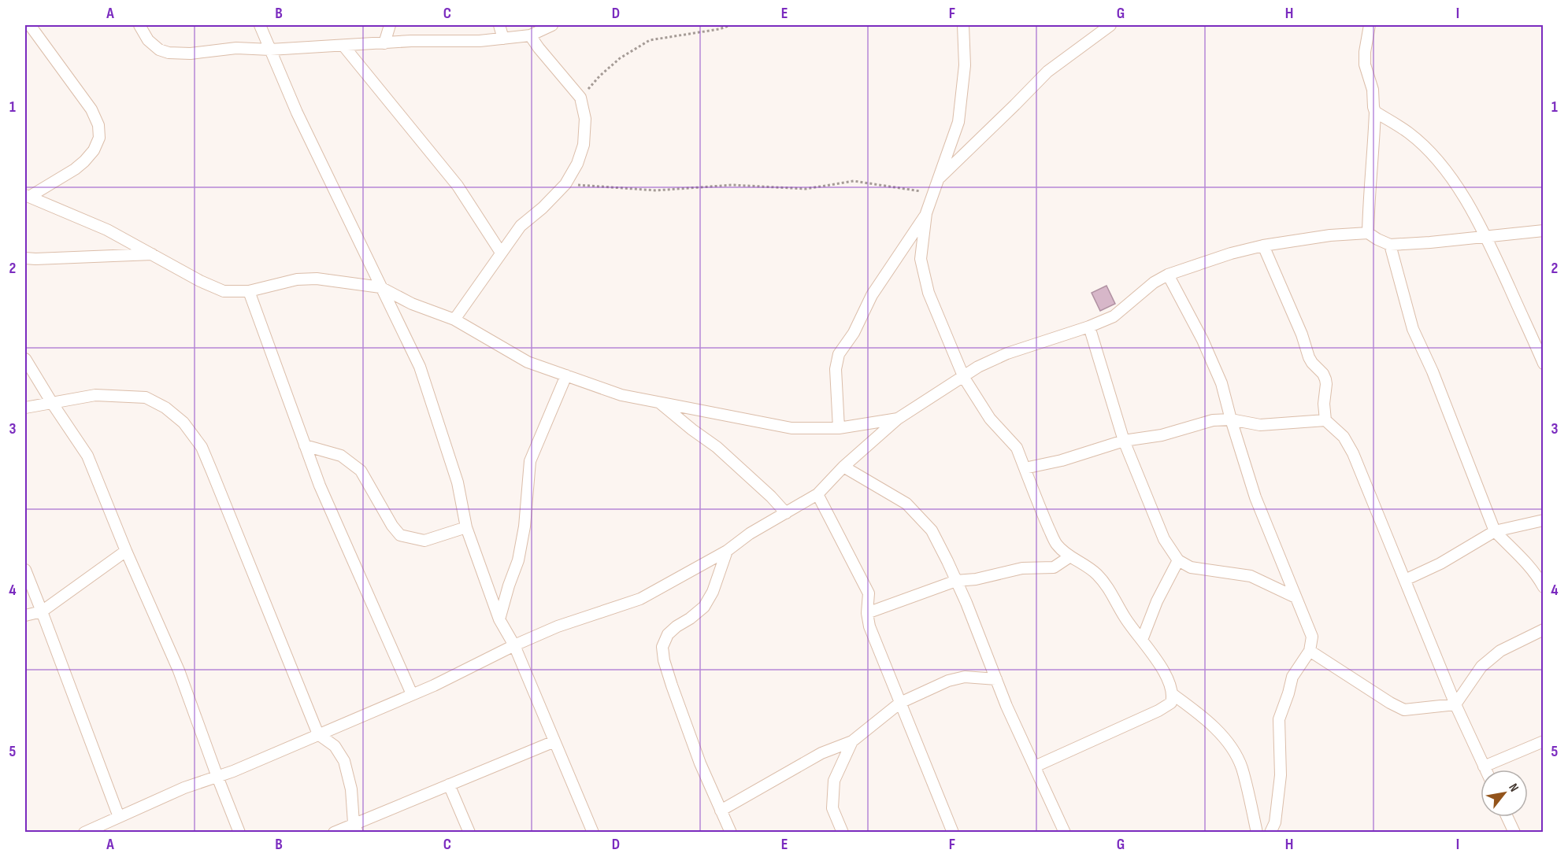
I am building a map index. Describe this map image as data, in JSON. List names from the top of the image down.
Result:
{
  "north": "top right",
  "grid": {
    "columns": [
      "A",
      "B",
      "C",
      "D",
      "E",
      "F",
      "G",
      "H",
      "I"
    ],
    "rows": [
      "1",
      "2",
      "3",
      "4",
      "5"
    ]
  }
}
